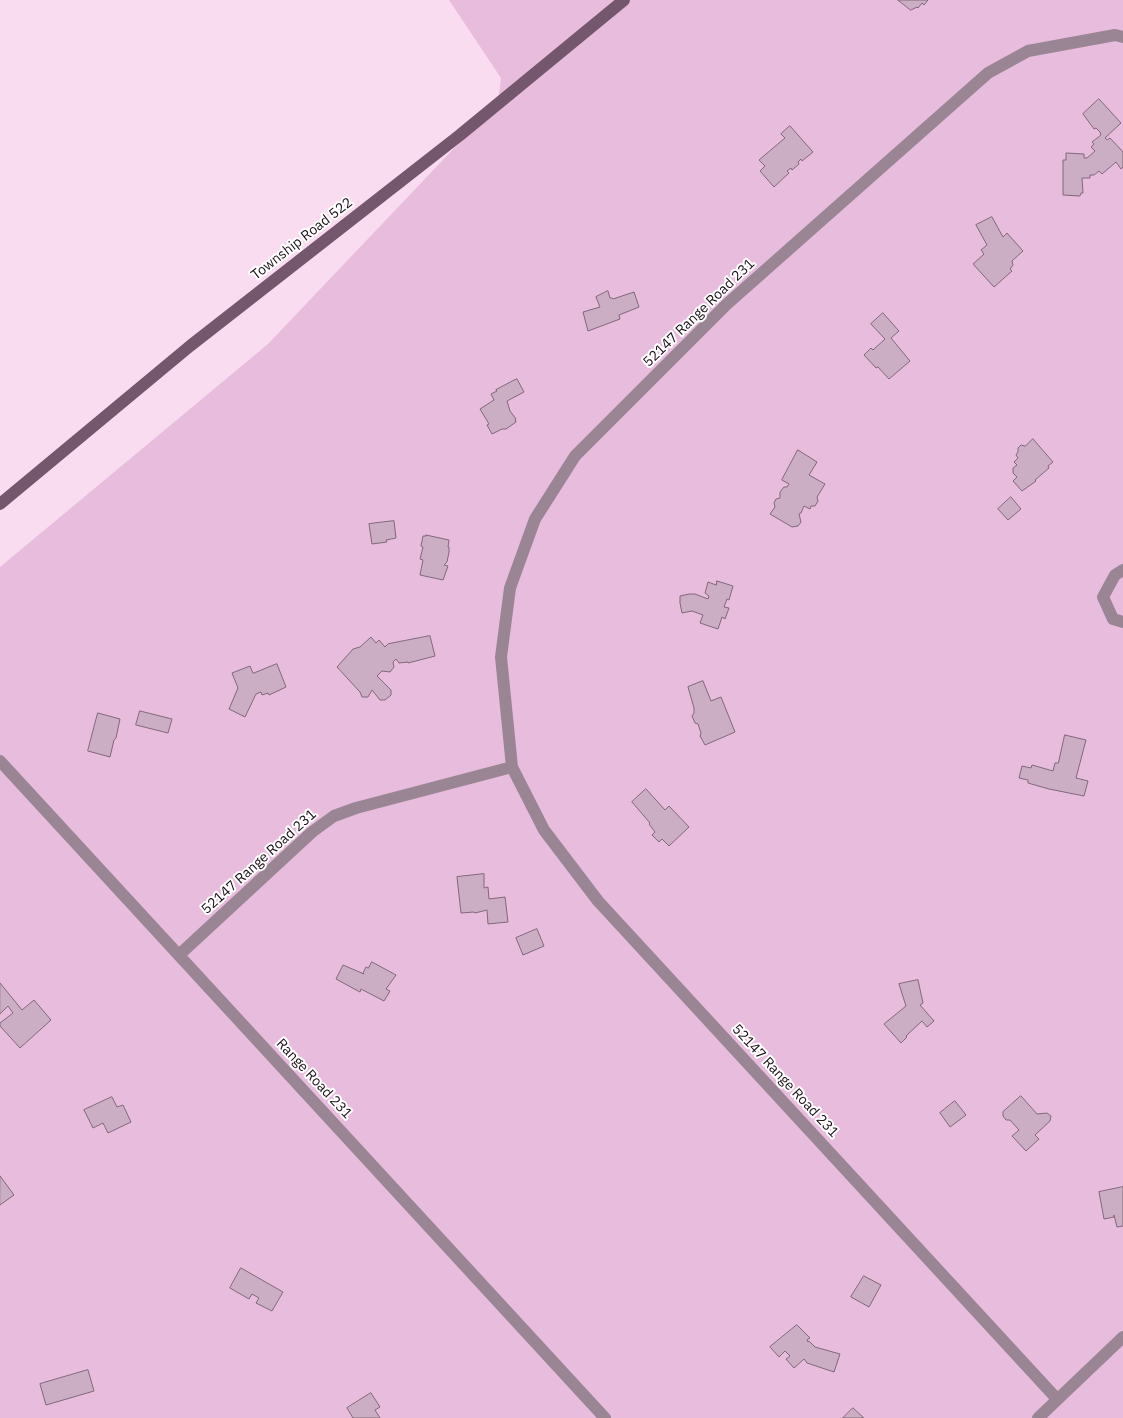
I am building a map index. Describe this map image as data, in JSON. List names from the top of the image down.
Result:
{
  "streets": {
    "main road": ["Township Road 522"],
    "street": ["52147 Range Road 231", "Range Road 231"]
  },
  "crossings": [
    ["52147 Range Road 231", "Range Road 231"]
  ]
}
